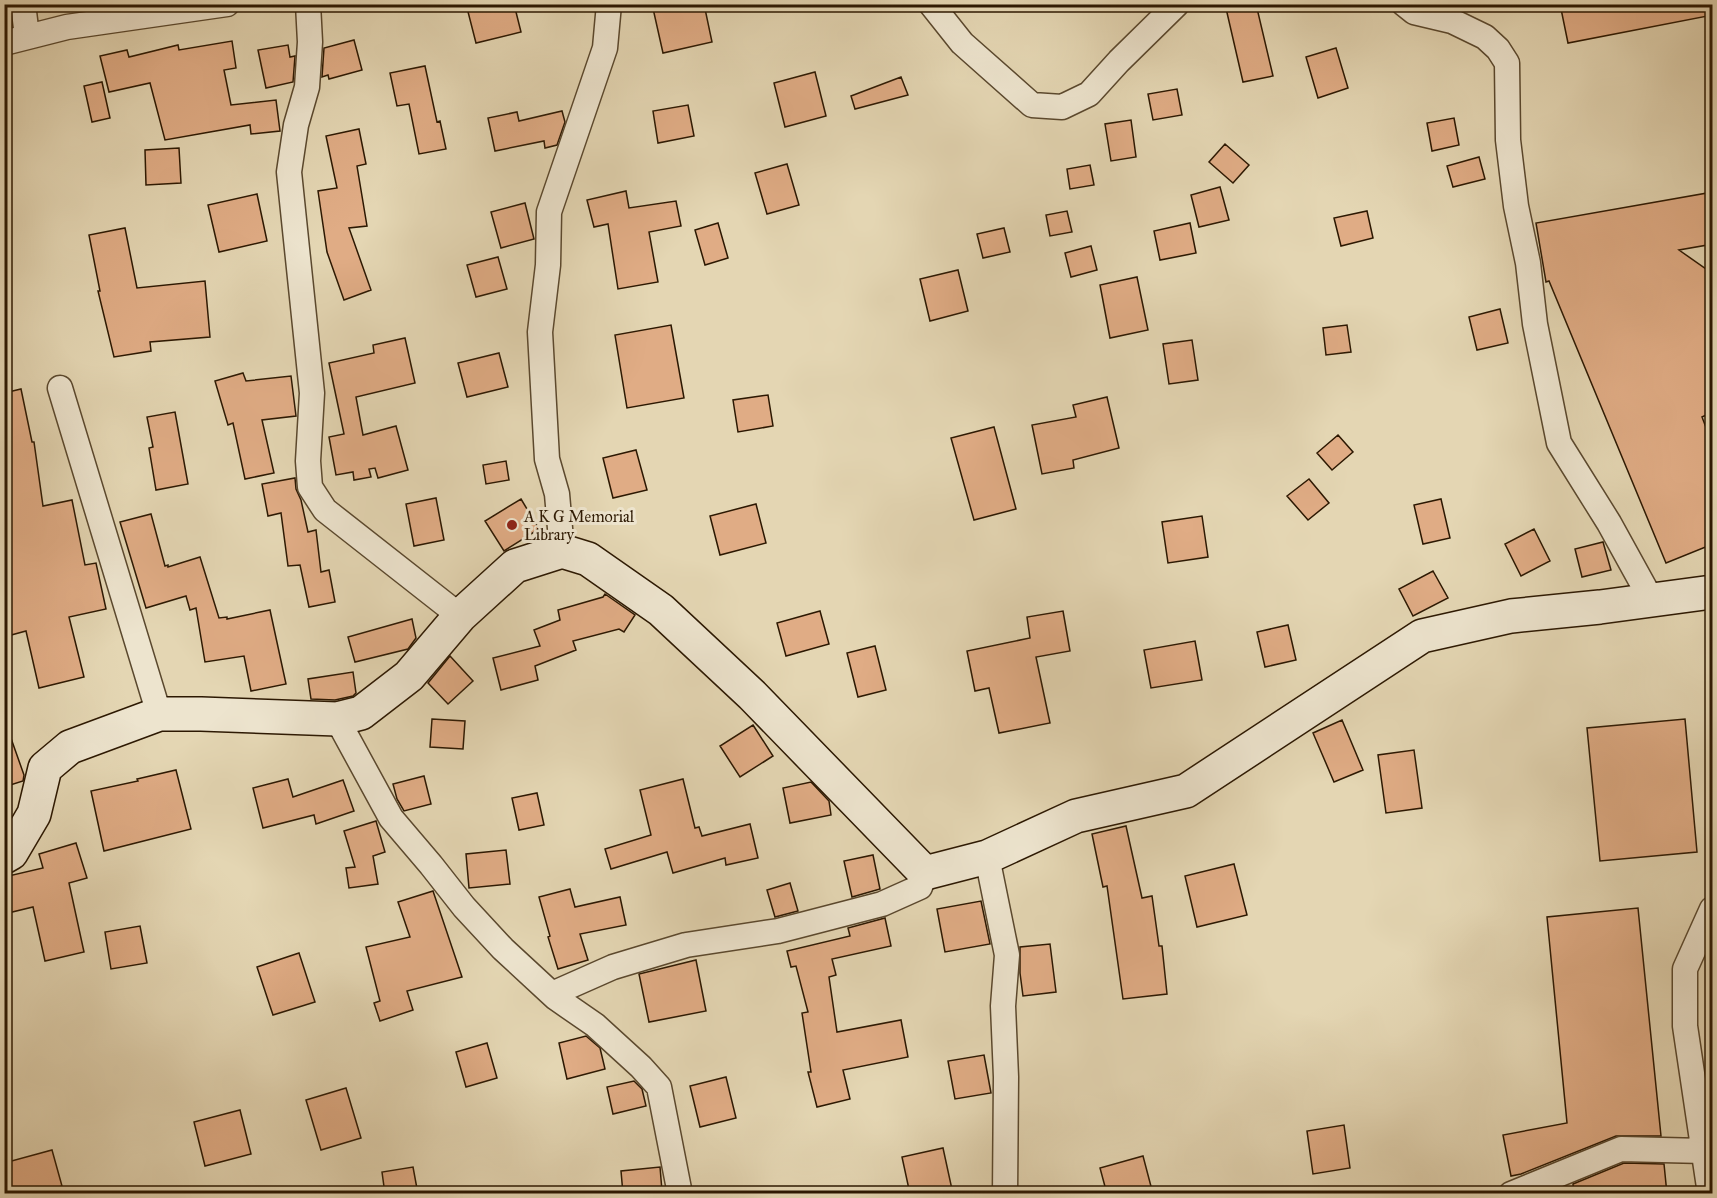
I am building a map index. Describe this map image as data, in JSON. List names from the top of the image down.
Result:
{
  "places": ["A K G Memorial Library"]
}
